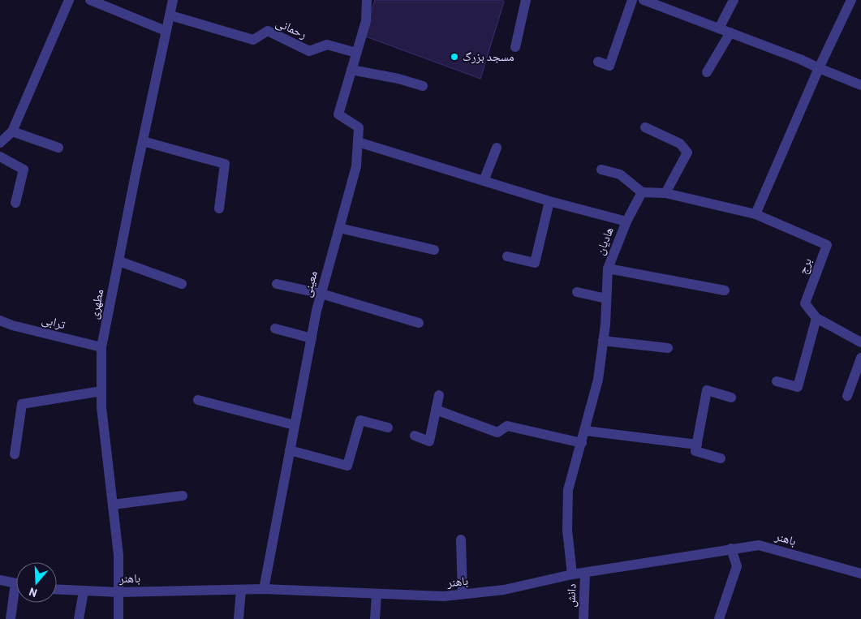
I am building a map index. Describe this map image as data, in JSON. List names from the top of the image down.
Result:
{
  "streets": {
    "street": [
      "رحمانی",
      "هادیان",
      "برج",
      "معینی",
      "مطهری",
      "ترابی",
      "باهنر",
      "دانش"
    ]
  },
  "crossings": [
    ["رحمانی", "معینی"],
    ["رحمانی", "مطهری"],
    ["هادیان", "باهنر"],
    ["معینی", "باهنر"],
    ["مطهری", "ترابی"],
    ["مطهری", "باهنر"],
    ["باهنر", "دانش"]
  ],
  "places": ["مسجد بزرگ"],
  "north": "bottom"
}
